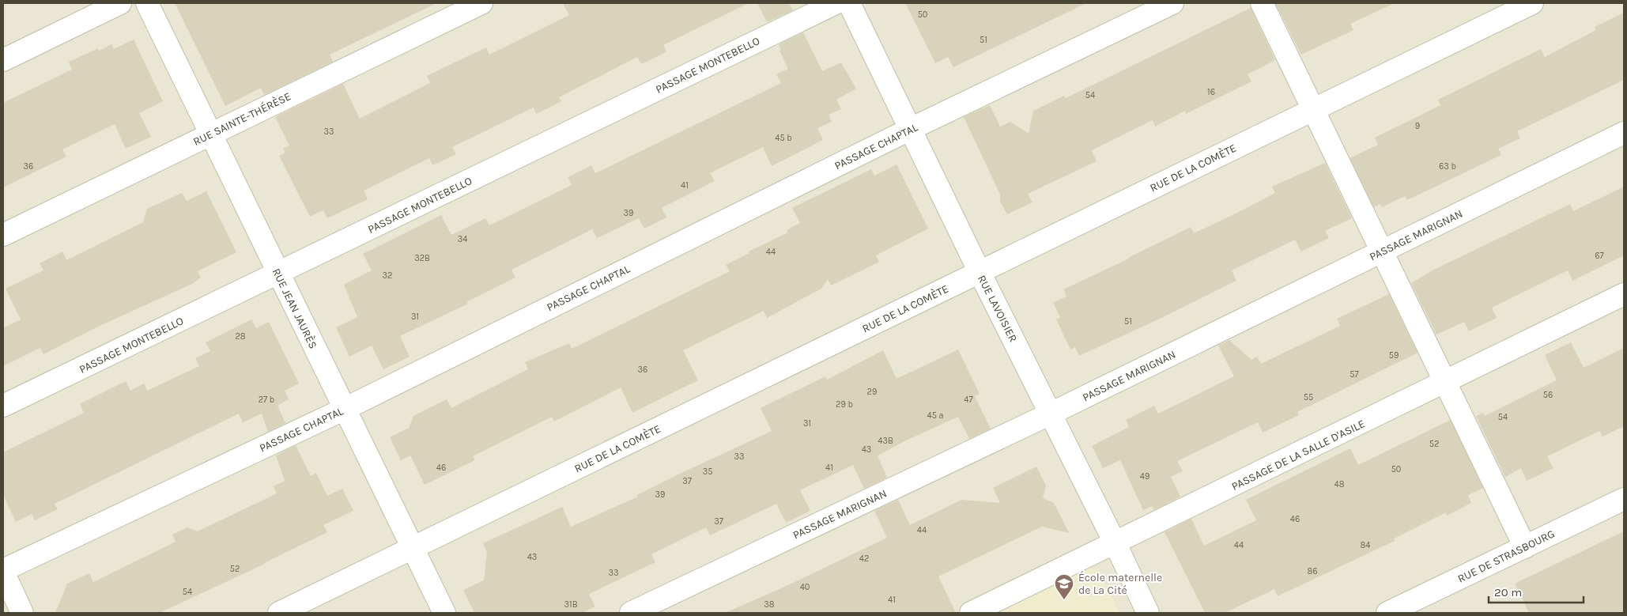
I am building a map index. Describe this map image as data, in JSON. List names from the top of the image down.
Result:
{
  "streets": {
    "street": [
      "PASSAGE MONTEBELLO",
      "RUE SAINTE-THÉRÈSE",
      "PASSAGE CHAPTAL",
      "RUE DE LA COMÈTE",
      "PASSAGE MARIGNAN",
      "RUE JEAN JAURÈS",
      "RUE LAVOISIER",
      "PASSAGE DE LA SALLE D'ASILE",
      "RUE DE STRASBOURG"
    ]
  },
  "crossings": [
    ["PASSAGE MONTEBELLO", "RUE JEAN JAURÈS"],
    ["RUE SAINTE-THÉRÈSE", "RUE JEAN JAURÈS"],
    ["PASSAGE CHAPTAL", "RUE JEAN JAURÈS"],
    ["PASSAGE CHAPTAL", "RUE LAVOISIER"],
    ["RUE DE LA COMÈTE", "RUE JEAN JAURÈS"],
    ["RUE DE LA COMÈTE", "RUE LAVOISIER"],
    ["PASSAGE MARIGNAN", "RUE LAVOISIER"],
    ["RUE LAVOISIER", "PASSAGE DE LA SALLE D'ASILE"]
  ],
  "places": {
    "school or university": ["École maternelle de La Cité"]
  },
  "house_numbers": [
    "50",
    "51",
    "16",
    "54",
    "9",
    "33",
    "45 b",
    "36",
    "63 b",
    "41",
    "39",
    "34",
    "44",
    "67",
    "32B",
    "32",
    "31",
    "51",
    "28",
    "59",
    "36",
    "57",
    "29",
    "56",
    "55",
    "27 b",
    "47",
    "29 b",
    "45 a",
    "54",
    "31",
    "43B",
    "52",
    "43",
    "33",
    "46",
    "41",
    "50",
    "35",
    "49",
    "37",
    "48",
    "39",
    "46",
    "37",
    "44",
    "44",
    "84",
    "43",
    "42",
    "52",
    "86",
    "33",
    "40",
    "54",
    "41",
    "31B",
    "38"
  ],
  "scale_bar": "20 m"
}
